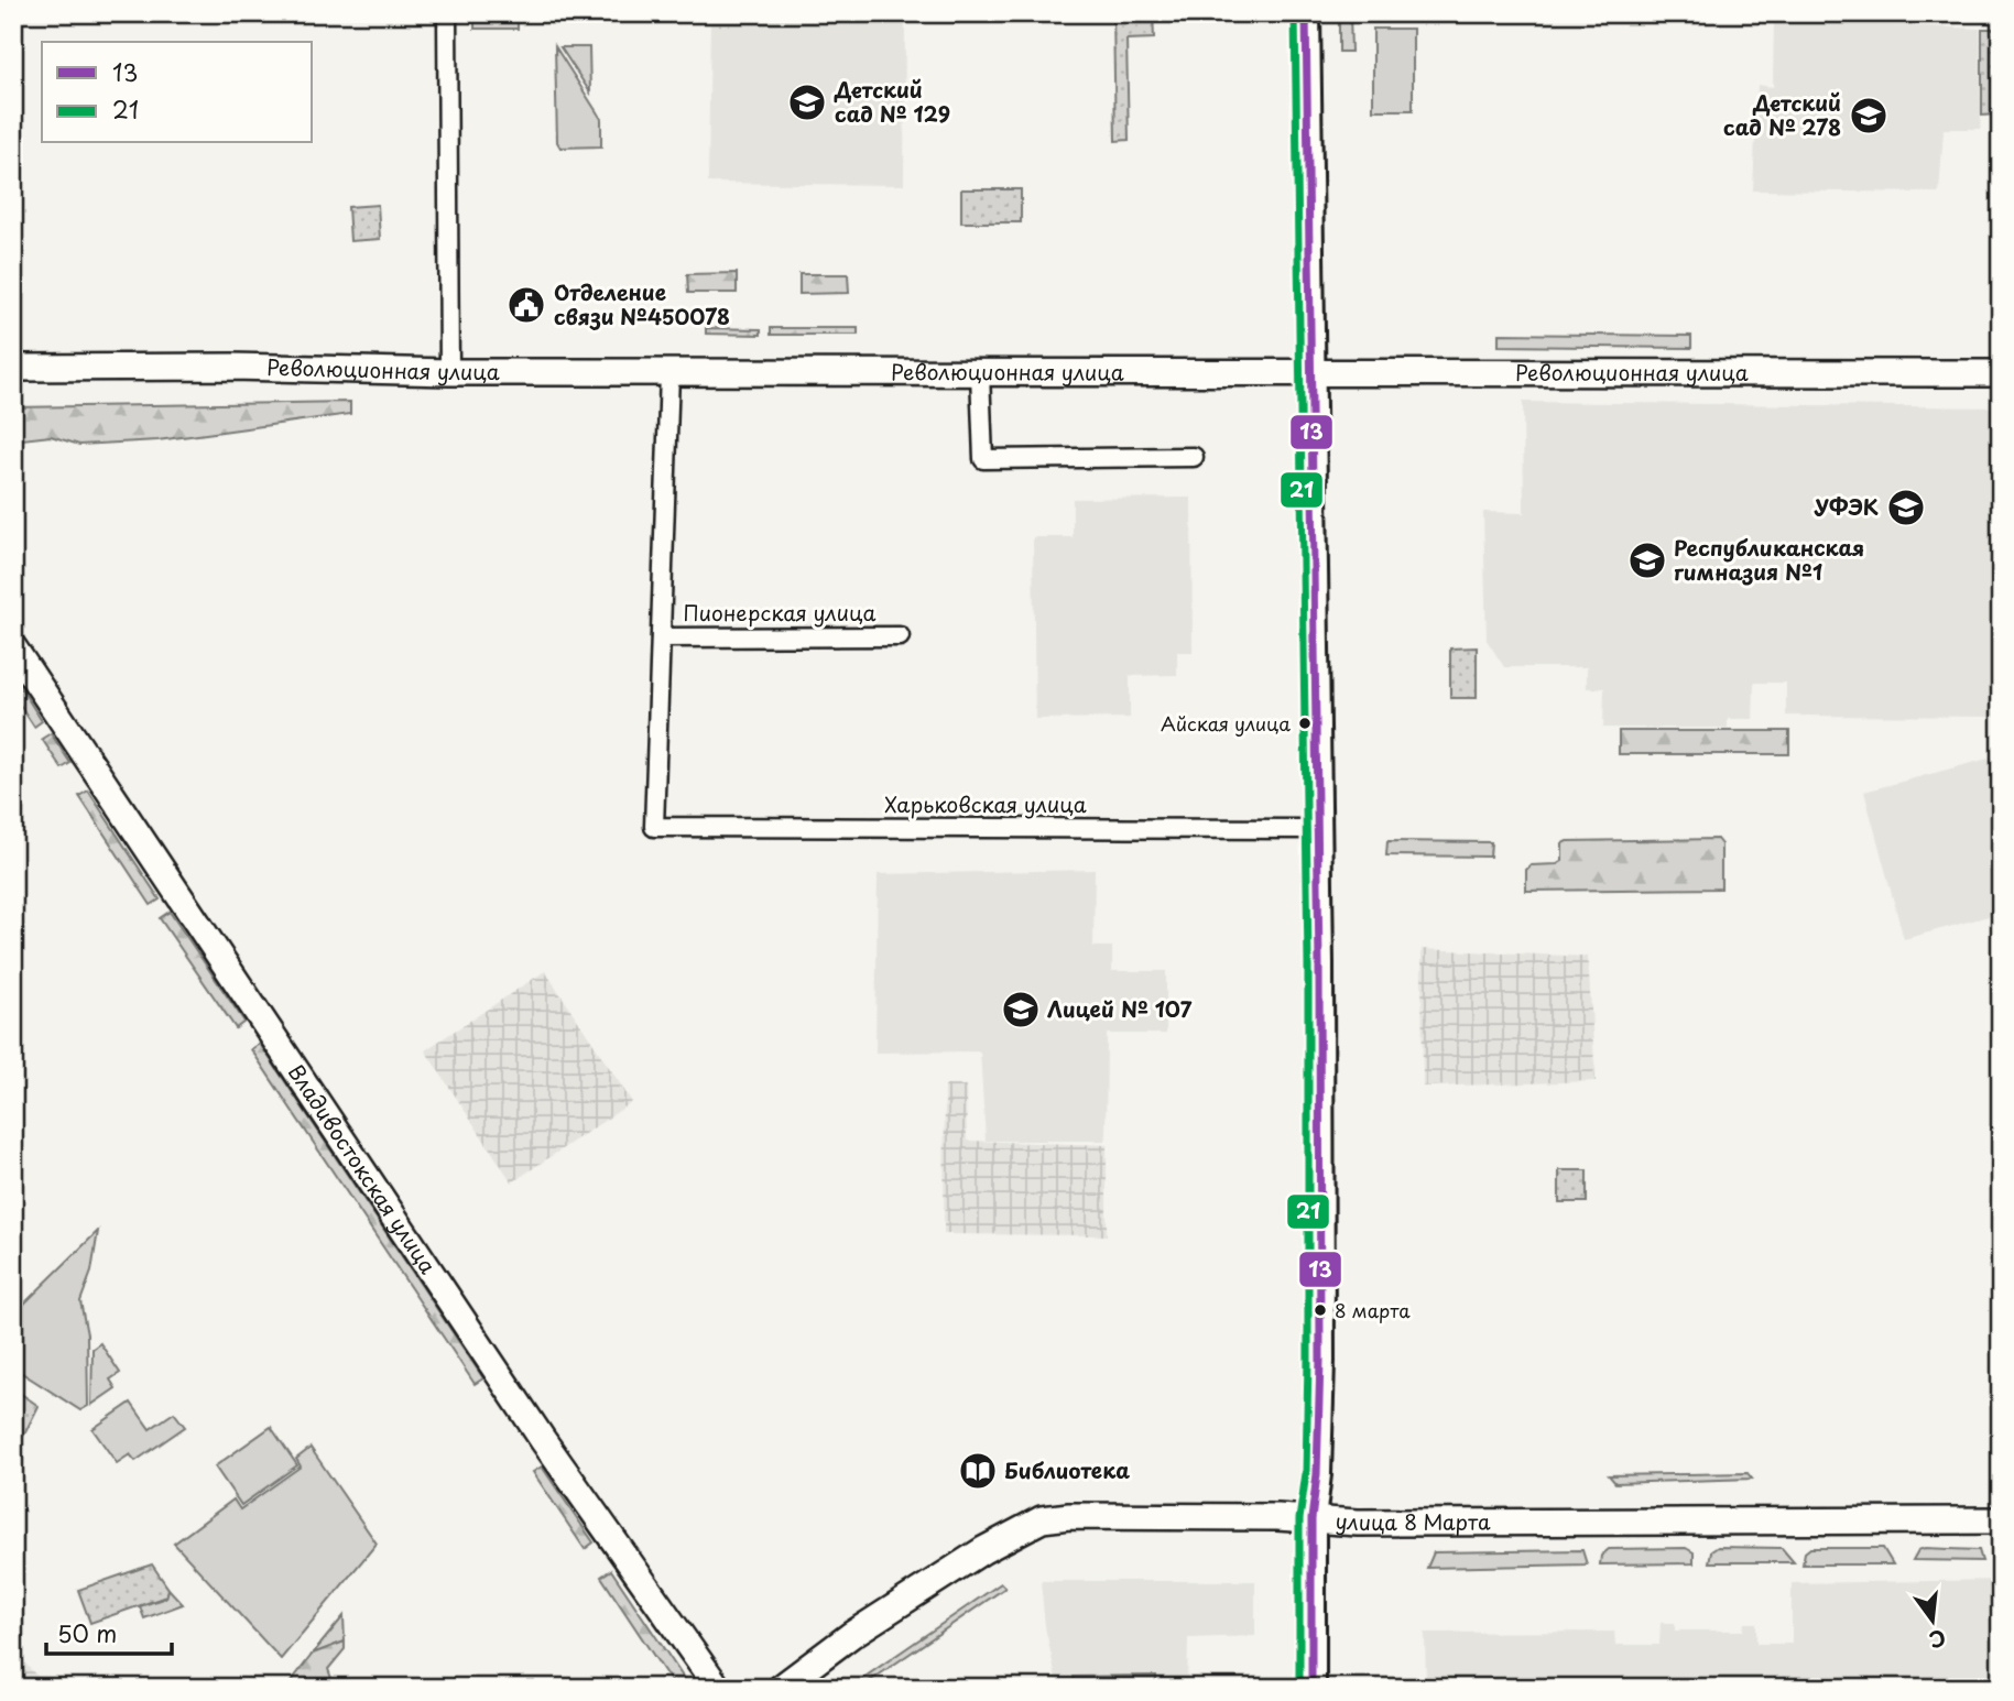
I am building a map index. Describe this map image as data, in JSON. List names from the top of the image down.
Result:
{
  "streets": {
    "main road": ["Революционная улица", "Владивостокская улица", "улица 8 Марта"],
    "street": ["Пионерская улица", "Харьковская улица"]
  },
  "crossings": [
    ["Пионерская улица", "Харьковская улица"]
  ],
  "places": {
    "school or university": [
      "Детский сад № 129",
      "Детский сад № 278",
      "УФЭК",
      "Республиканская гимназия №1",
      "Лицей № 107"
    ],
    "public building": ["Отделение связи №450078"],
    "other": ["Айская улица", "8 марта"],
    "library": ["Библиотека"]
  },
  "lines": ["transit line 13", "transit line 21"],
  "legend": ["13", "21"],
  "scale_bar": "50 m",
  "north": "bottom"
}
